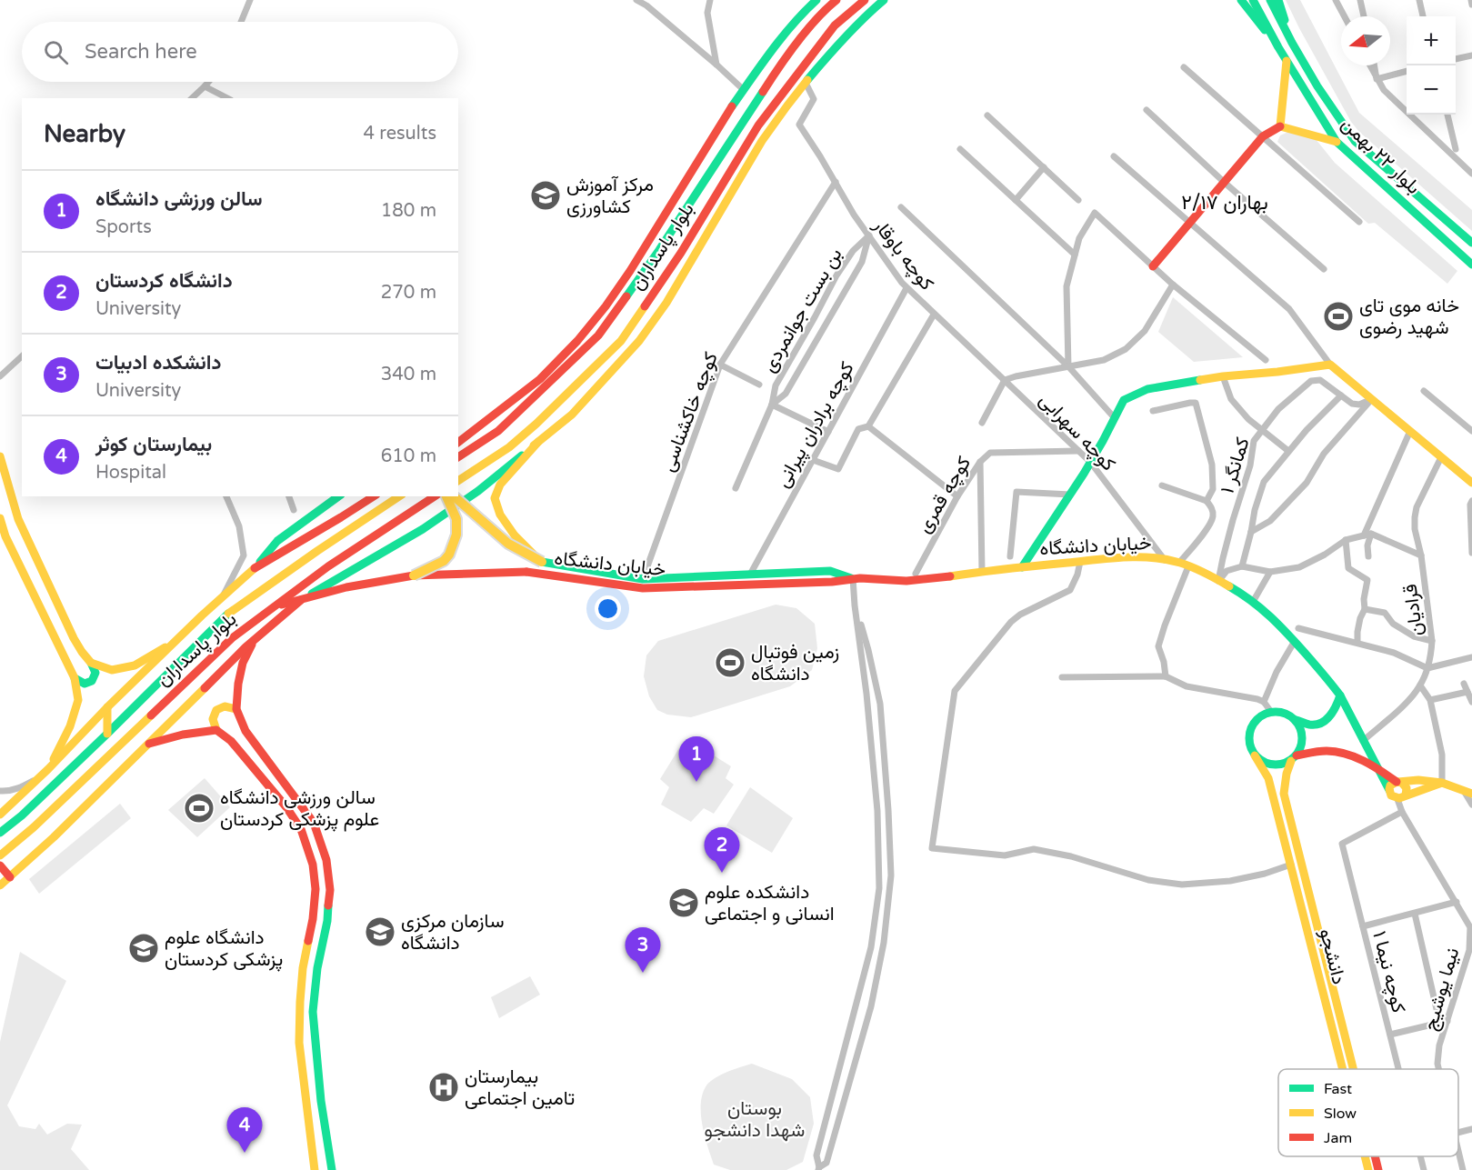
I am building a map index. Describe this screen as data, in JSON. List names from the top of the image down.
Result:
{
  "streets": {
    "main road": [
      "بلوار ۲۲ بهمن",
      "بلوار پاسداران",
      "خیابان دانشگاه",
      "دانشجو"
    ],
    "street": [
      "کوچه باوقار",
      "بن بست جوانمردی",
      "کوچه خاکشناسی",
      "کوچه برادران پیرانی",
      "کوچه سهرابی",
      "کمانگر ۱",
      "کوچه قمری",
      "قرادیان",
      "کوچه نیما ۱",
      "نیما یوشیج"
    ]
  },
  "crossings": [
    ["کوچه باوقار", "بن بست جوانمردی"],
    ["کوچه باوقار", "کوچه خاکشناسی"],
    ["کوچه باوقار", "کوچه برادران پیرانی"],
    ["کوچه باوقار", "کوچه سهرابی"],
    ["کوچه خاکشناسی", "خیابان دانشگاه"],
    ["کوچه برادران پیرانی", "خیابان دانشگاه"],
    ["کوچه سهرابی", "کوچه قمری"],
    ["کوچه سهرابی", "خیابان دانشگاه"],
    ["کمانگر ۱", "خیابان دانشگاه"],
    ["خیابان دانشگاه", "قرادیان"],
    ["خیابان دانشگاه", "نیما یوشیج"],
    ["کوچه نیما ۱", "نیما یوشیج"]
  ],
  "districts": ["۲/۱۷ بهاران"],
  "parks": ["بوستان شهدا دانشجو"],
  "places": {
    "school or university": [
      "مرکز آموزش کشاورزی",
      "دانشکده علوم انسانی و اجتماعی",
      "سازمان مرکزی دانشگاه",
      "دانشگاه علوم پزشکی کردستان"
    ],
    "sports": ["خانه موی تای شهید رضوی", "زمین فوتبال دانشگاه", "سالن ورزشی دانشگاه علوم پزشکی کردستان"],
    "hospital": ["بیمارستان تامین اجتماعی"]
  },
  "legend": ["Fast", "Slow", "Jam"],
  "north": "left",
  "page": {
    "map_buttons": ["+", "−"],
    "search": "Search here",
    "heading": ["Nearby", "4 results"],
    "list": [
      {
        "mark": "1",
        "name": "سالن ورزشی دانشگاه",
        "note": "Sports",
        "value": "180 m"
      },
      {
        "mark": "2",
        "name": "دانشگاه کردستان",
        "note": "University",
        "value": "270 m"
      },
      {
        "mark": "3",
        "name": "دانشکده ادبیات",
        "note": "University",
        "value": "340 m"
      },
      {
        "mark": "4",
        "name": "بیمارستان کوثر",
        "note": "Hospital",
        "value": "610 m"
      }
    ],
    "pins": [
      "1",
      "2",
      "3",
      "4"
    ]
  }
}
